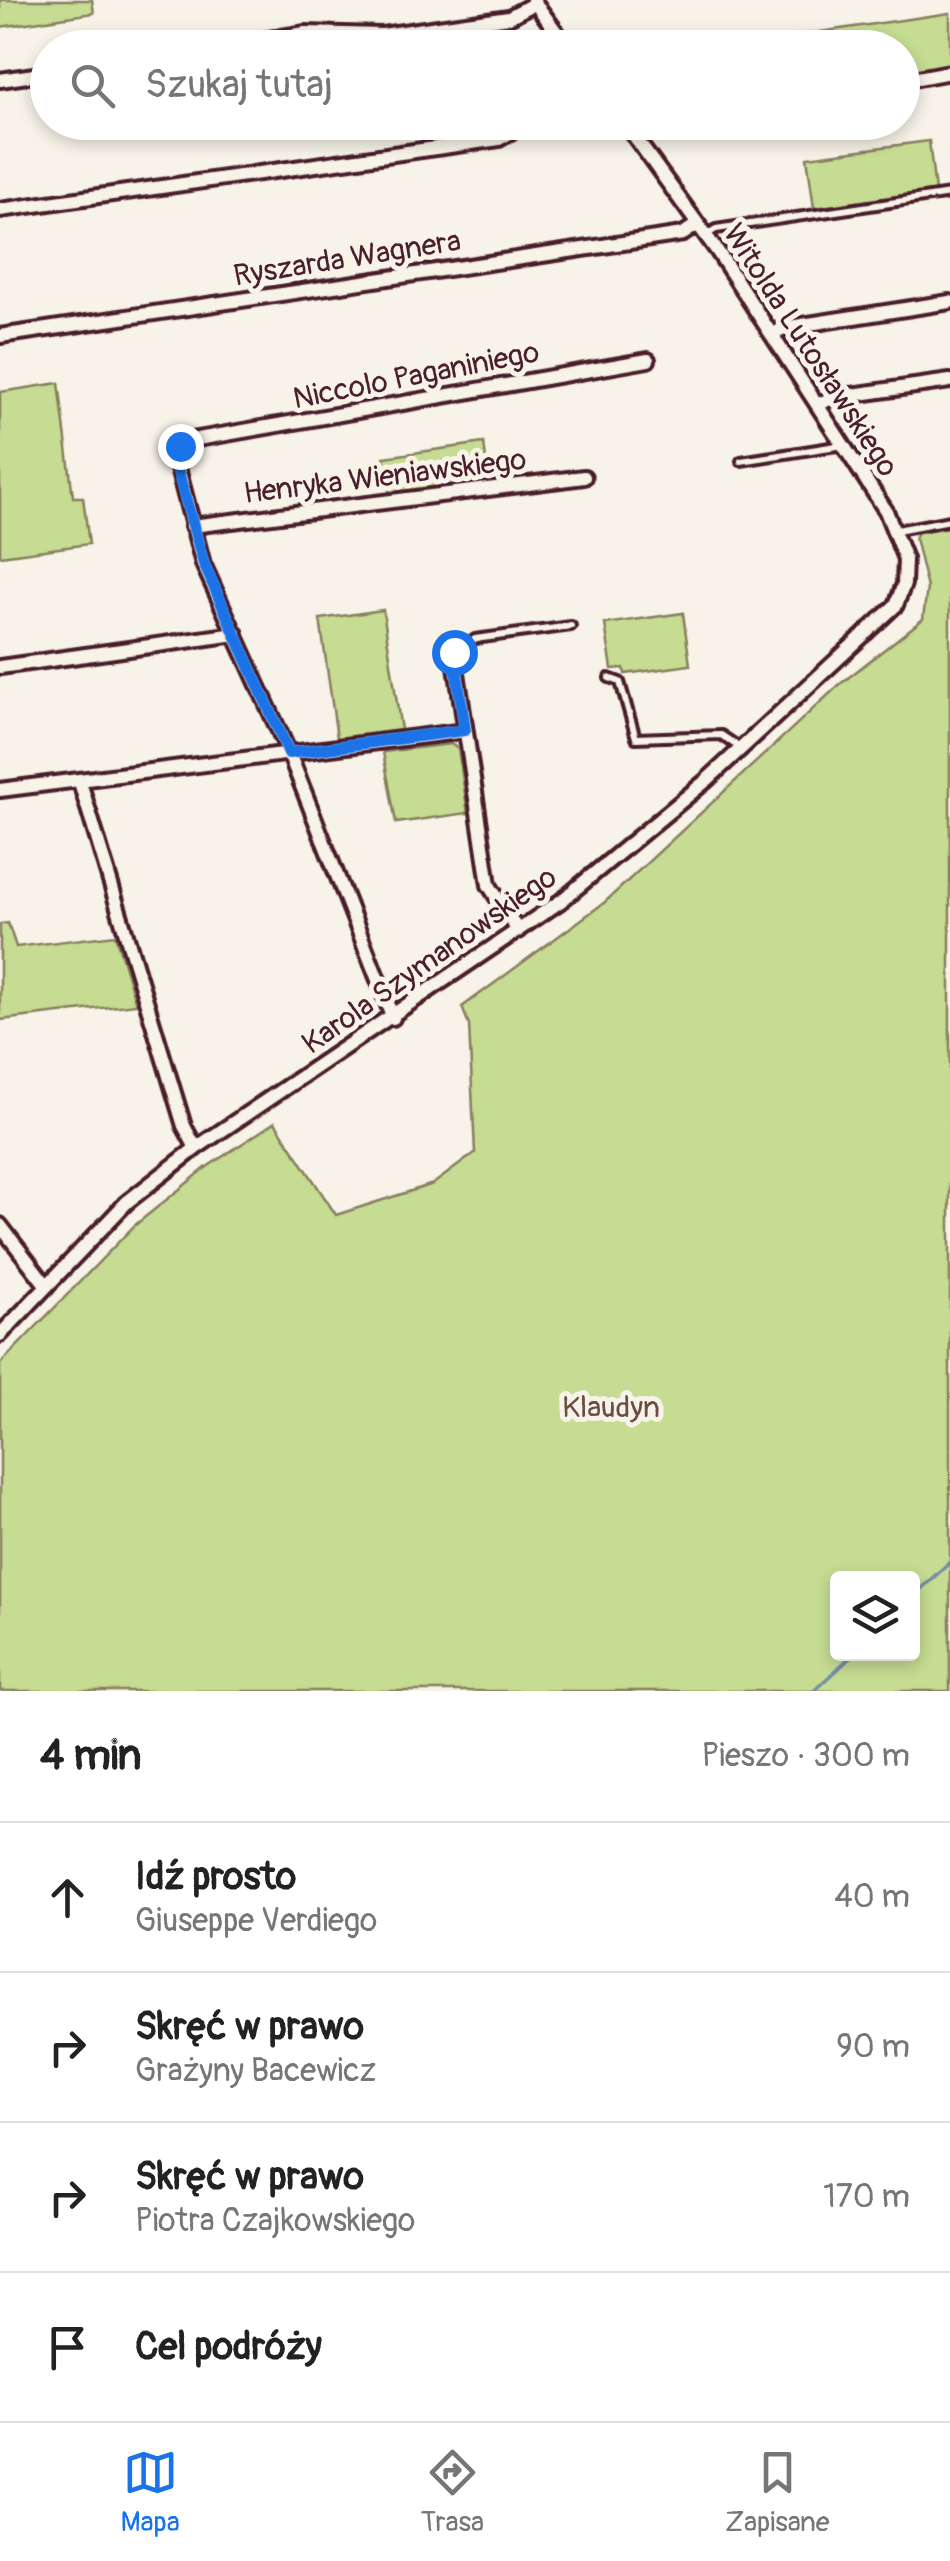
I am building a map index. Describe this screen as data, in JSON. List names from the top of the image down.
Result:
{
  "streets": {
    "street": [
      "Ryszarda Wagnera",
      "Witolda Lutosławskiego",
      "Niccolo Paganiniego",
      "Henryka Wieniawskiego",
      "Karola Szymanowskiego"
    ]
  },
  "crossings": [
    ["Ryszarda Wagnera", "Witolda Lutosławskiego"],
    ["Witolda Lutosławskiego", "Karola Szymanowskiego"],
    ["Niccolo Paganiniego", "Henryka Wieniawskiego"]
  ],
  "parks": ["Klaudyn"],
  "page": {
    "search": "Szukaj tutaj",
    "heading": ["4 min", "Pieszo · 300 m"],
    "list": [
      ["Idź prosto", "Giuseppe Verdiego", "40 m"],
      ["Skręć w prawo", "Grażyny Bacewicz", "90 m"],
      ["Skręć w prawo", "Piotra Czajkowskiego", "170 m"],
      "Cel podróży"
    ],
    "nav": ["Mapa", "Trasa", "Zapisane"]
  }
}
